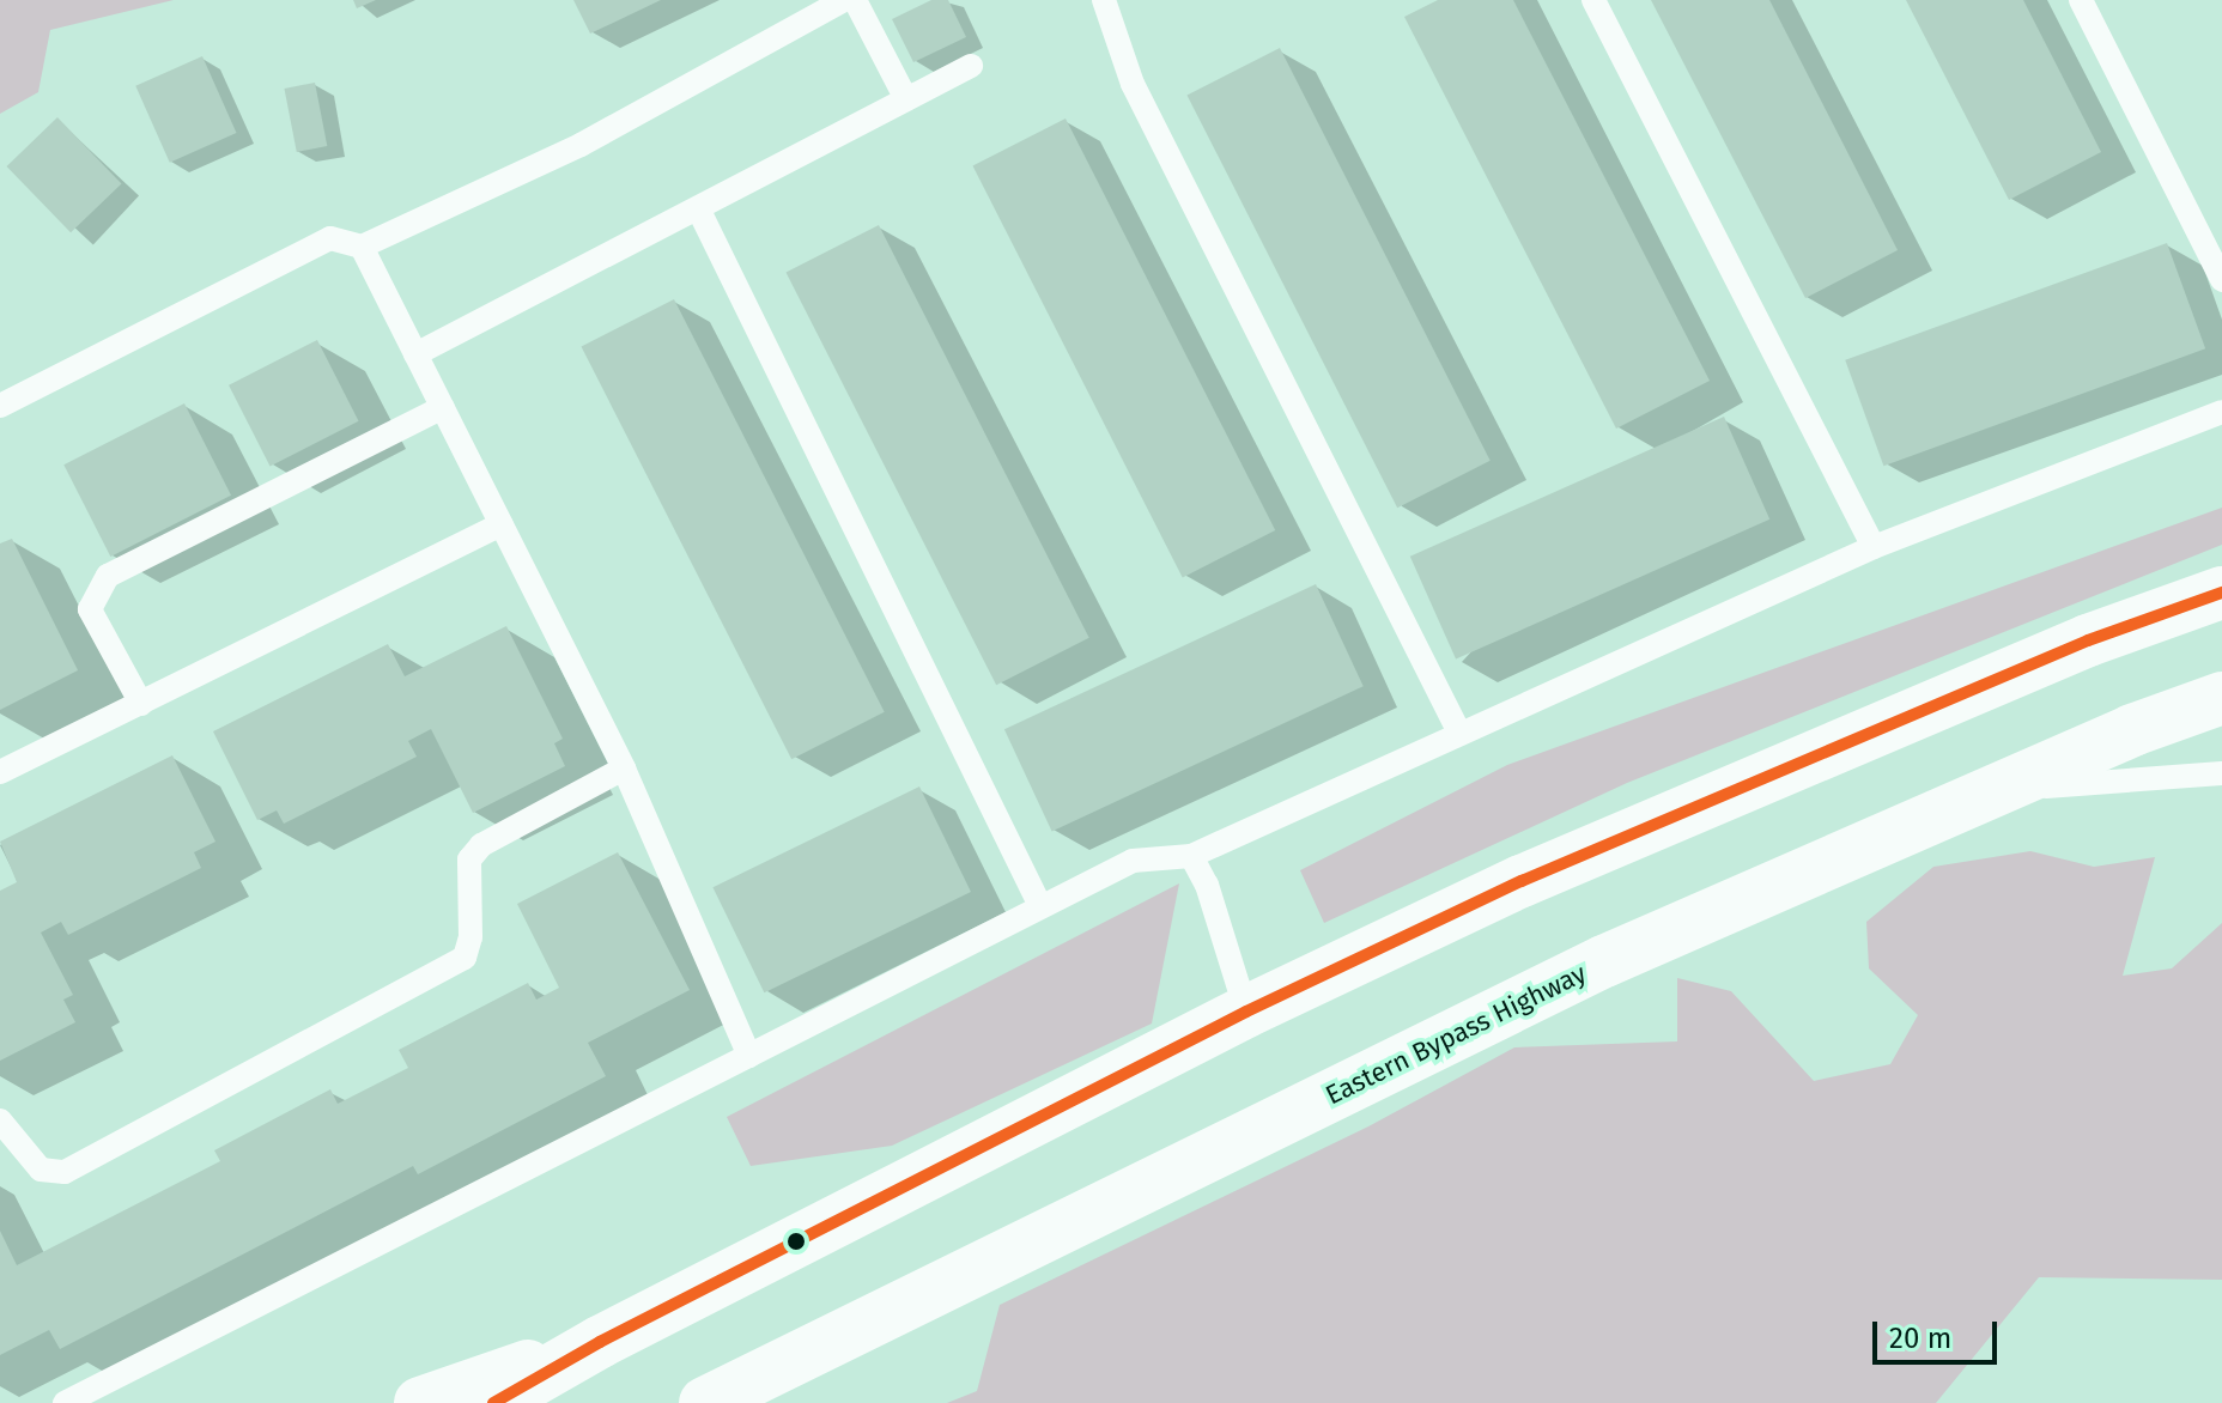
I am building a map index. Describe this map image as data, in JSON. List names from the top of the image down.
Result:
{
  "streets": {
    "main road": ["Eastern Bypass Highway"]
  },
  "scale_bar": "20 m"
}
